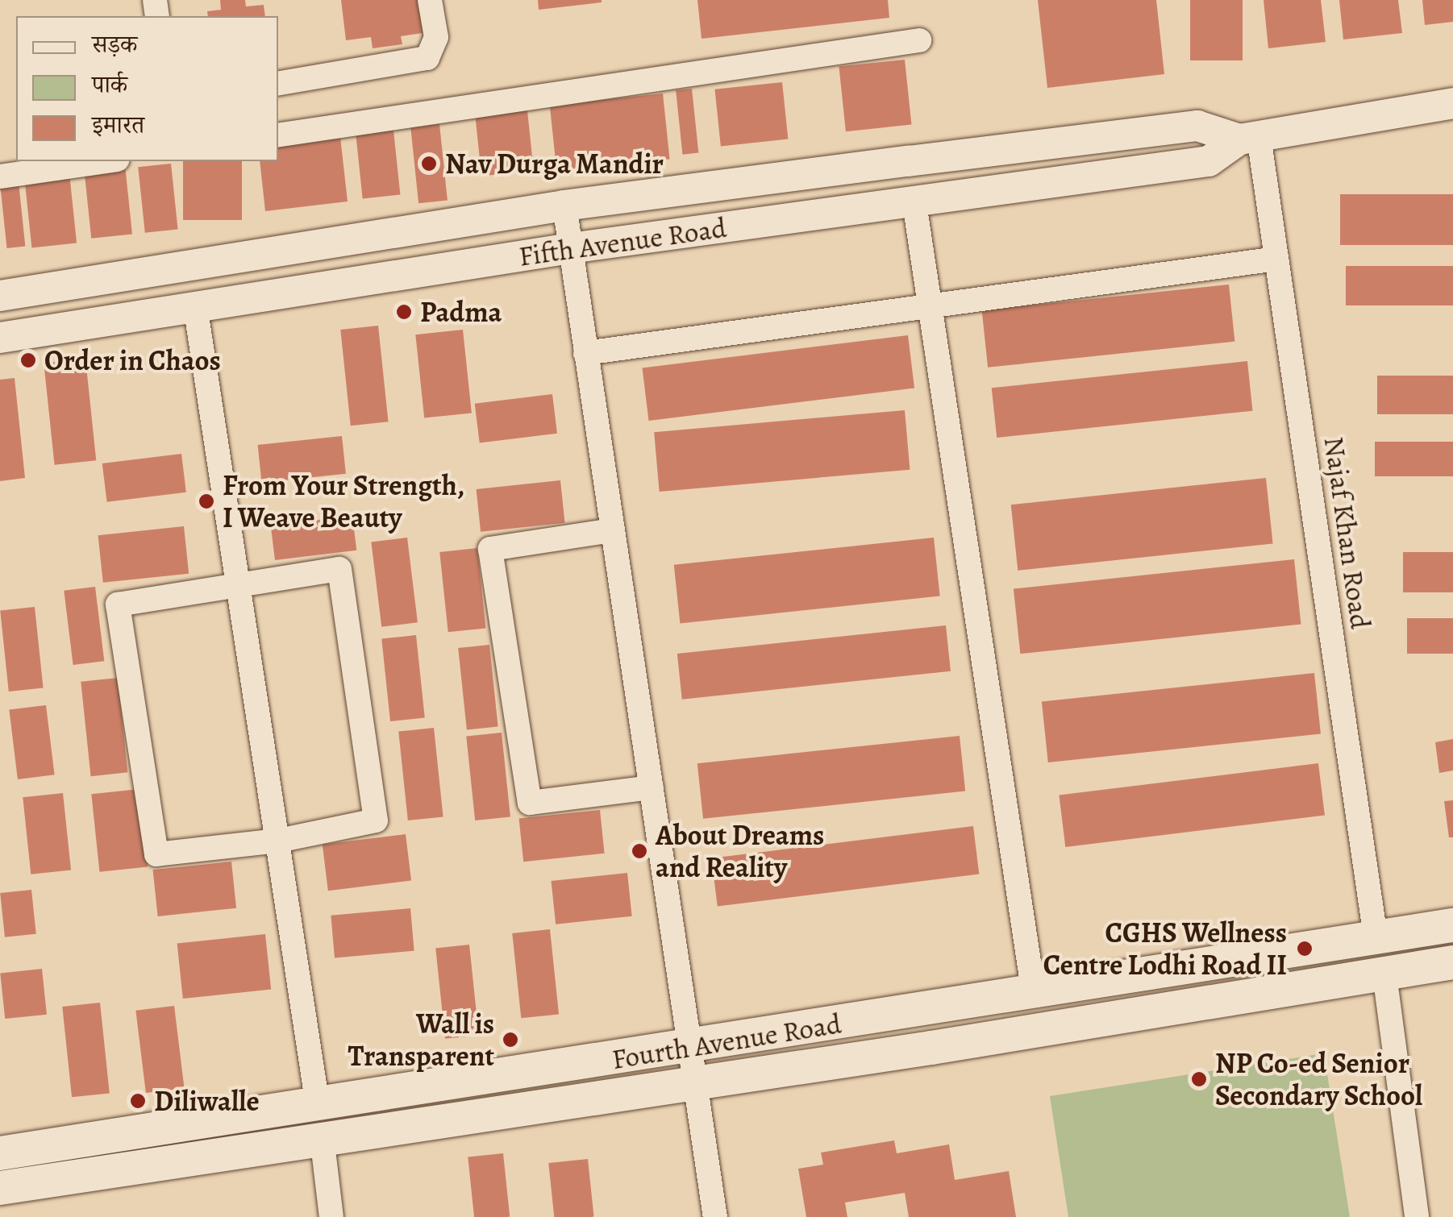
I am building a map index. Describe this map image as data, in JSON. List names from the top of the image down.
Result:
{
  "streets": {
    "main road": ["Fourth Avenue Road"],
    "street": ["Fifth Avenue Road", "Najaf Khan Road"]
  },
  "crossings": [
    ["Fifth Avenue Road", "Najaf Khan Road"],
    ["Najaf Khan Road", "Fourth Avenue Road"]
  ],
  "places": [
    "Nav Durga Mandir",
    "Padma",
    "Order in Chaos",
    "From Your Strength, I Weave Beauty",
    "About Dreams and Reality",
    "CGHS Wellness Centre Lodhi Road II",
    "Wall is Transparent",
    "NP Co-ed Senior Secondary School",
    "Diliwalle"
  ],
  "legend": ["सड़क", "पार्क", "इमारत"]
}
